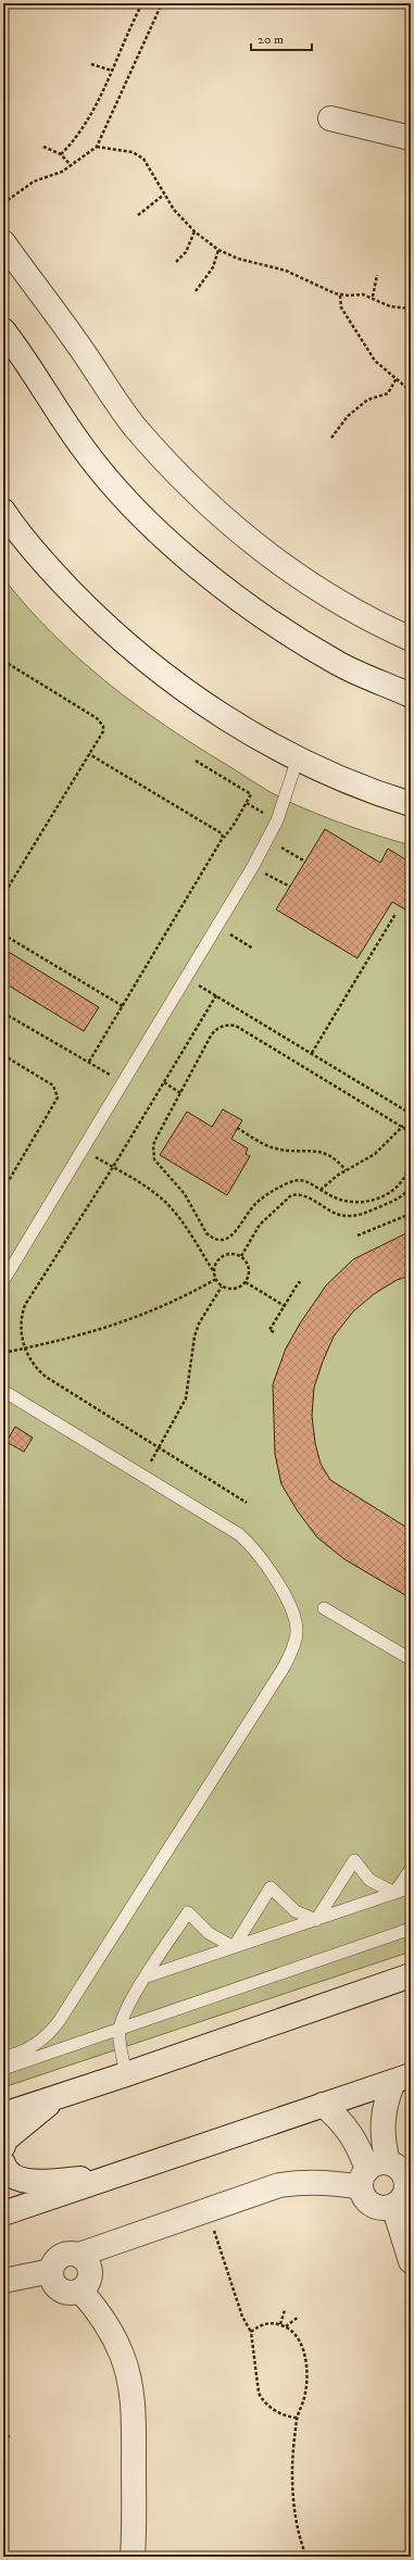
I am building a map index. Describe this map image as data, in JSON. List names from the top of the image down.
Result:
{
  "scale_bar": "20 m"
}
